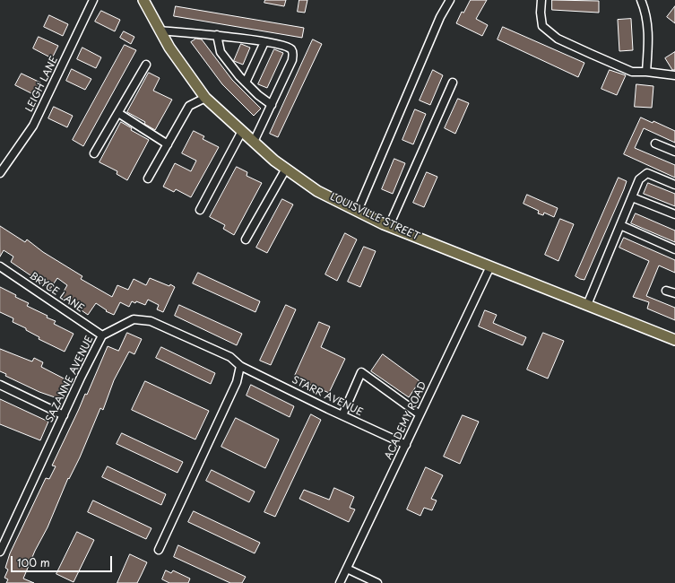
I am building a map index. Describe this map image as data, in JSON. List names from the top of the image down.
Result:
{
  "streets": {
    "main road": ["LOUISVILLE STREET"],
    "street": [
      "LEIGH LANE",
      "BRYCE LANE",
      "SAZANNE AVENUE",
      "STARR AVENUE",
      "ACADEMY ROAD"
    ]
  },
  "crossings": [
    ["LOUISVILLE STREET", "ACADEMY ROAD"],
    ["BRYCE LANE", "SAZANNE AVENUE"],
    ["SAZANNE AVENUE", "STARR AVENUE"],
    ["STARR AVENUE", "ACADEMY ROAD"]
  ],
  "scale_bar": "100 m"
}
